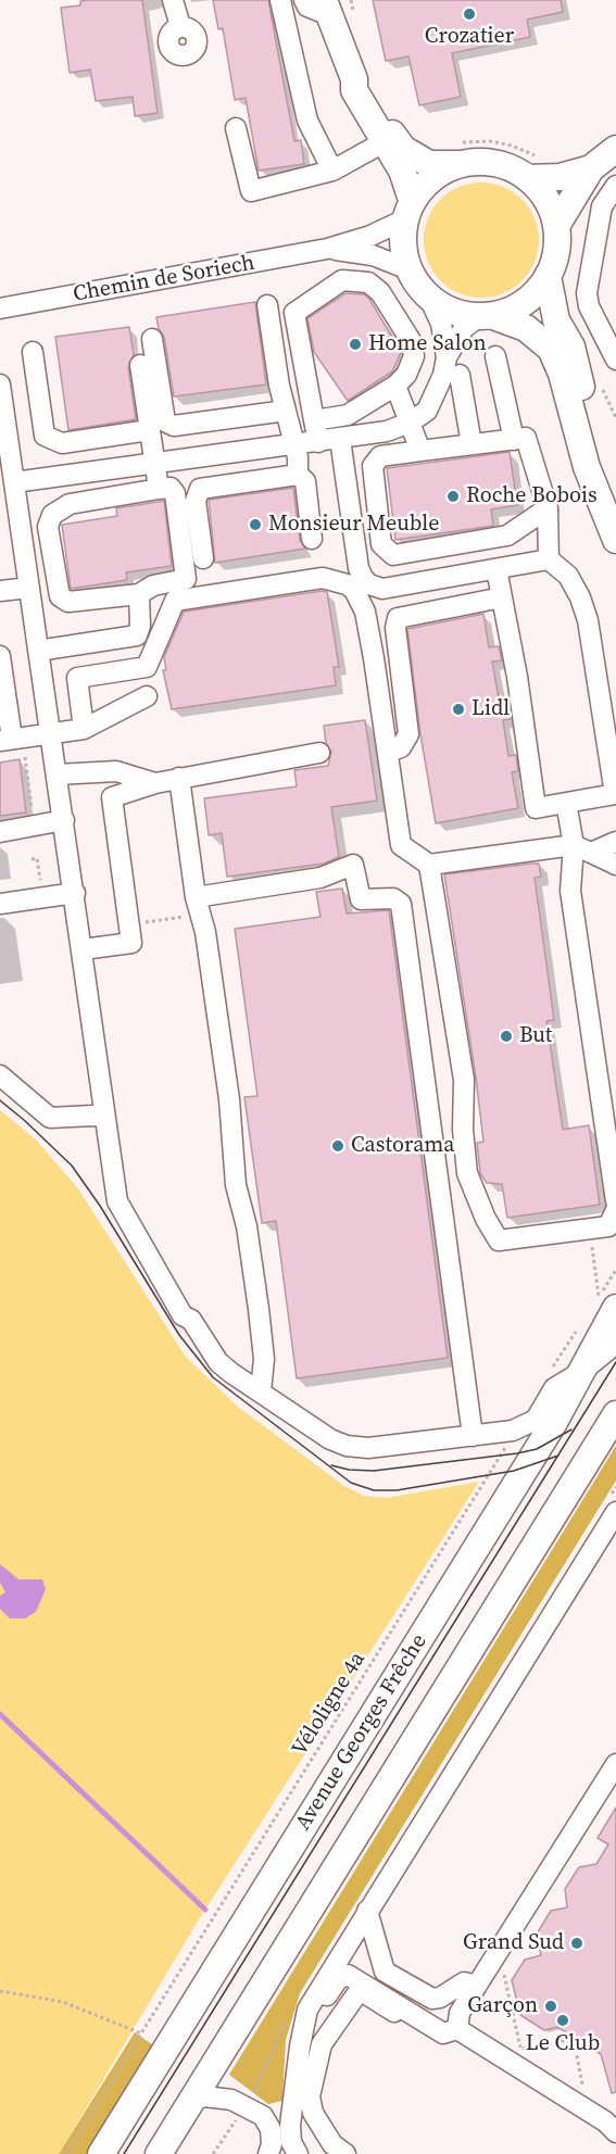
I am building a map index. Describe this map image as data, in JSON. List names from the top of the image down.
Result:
{
  "streets": {
    "main road": ["Avenue Georges Frêche"],
    "street": ["Chemin de Soriech"],
    "path": ["Véloligne 4a"]
  },
  "places": [
    "Crozatier",
    "Home Salon",
    "Roche Bobois",
    "Monsieur Meuble",
    "Lidl",
    "But",
    "Castorama",
    "Grand Sud",
    "Garçon",
    "Le Club"
  ]
}
